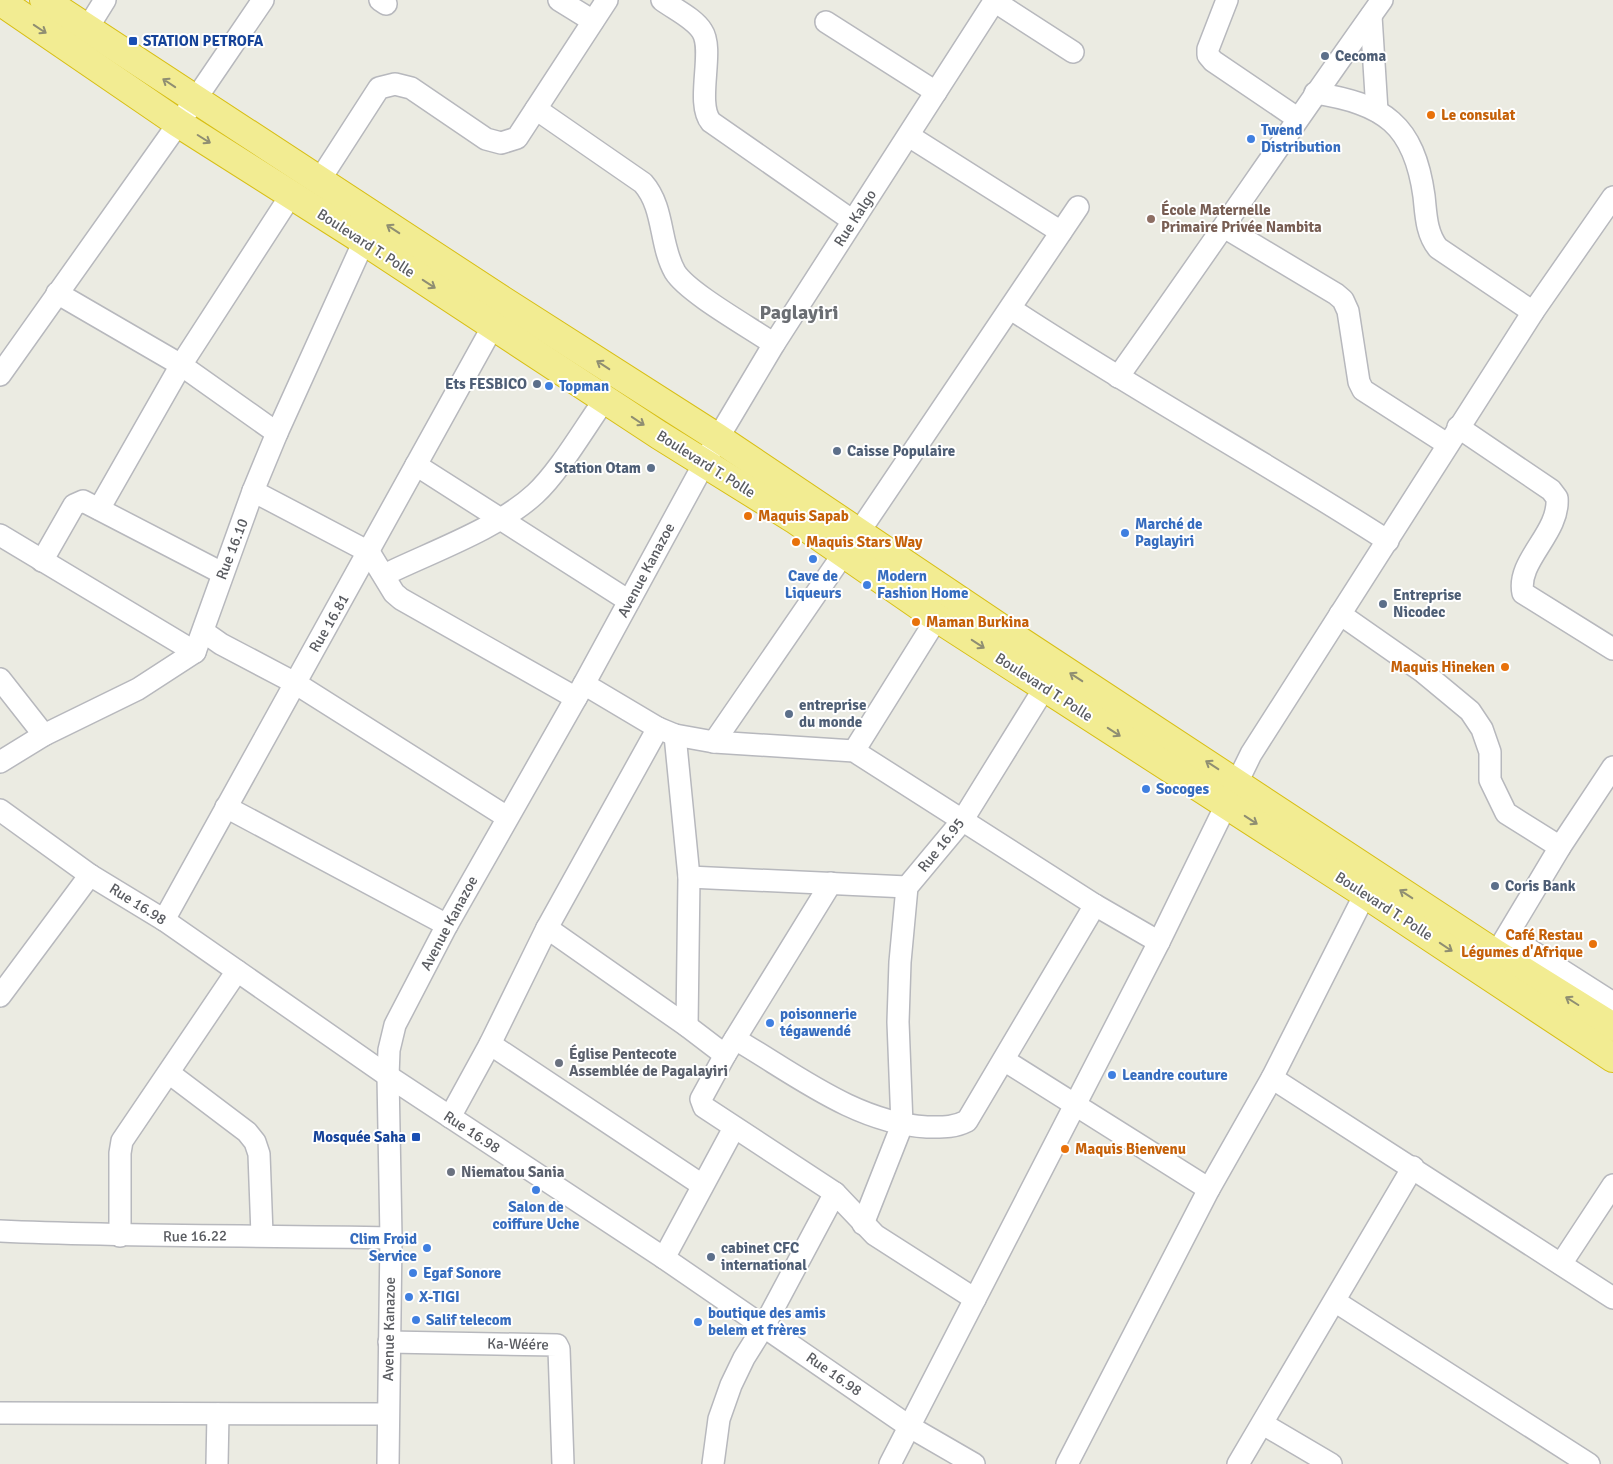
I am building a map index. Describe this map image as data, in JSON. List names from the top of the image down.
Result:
{
  "streets": {
    "highway": ["Boulevard T. Polle"],
    "street": [
      "Rue Kalgo",
      "Rue 16.10",
      "Avenue Kanazoe",
      "Rue 16.81",
      "Rue 16.95",
      "Rue 16.98",
      "Rue 16.22",
      "Ka-Wéére"
    ]
  },
  "crossings": [
    ["Rue Kalgo", "Boulevard T. Polle"],
    ["Rue Kalgo", "Avenue Kanazoe"],
    ["Boulevard T. Polle", "Rue 16.10"],
    ["Boulevard T. Polle", "Avenue Kanazoe"],
    ["Boulevard T. Polle", "Rue 16.81"],
    ["Boulevard T. Polle", "Rue 16.95"],
    ["Avenue Kanazoe", "Rue 16.98"],
    ["Avenue Kanazoe", "Rue 16.22"],
    ["Avenue Kanazoe", "Ka-Wéére"],
    ["Rue 16.81", "Rue 16.98"]
  ],
  "districts": ["Paglayiri"],
  "places": {
    "transit": ["STATION PETROFA", "Mosquée Saha"],
    "other": [
      "Cecoma",
      "Le consulat",
      "Twend Distribution",
      "École Maternelle Primaire Privée Nambita",
      "Ets FESBICO",
      "Topman",
      "Caisse Populaire",
      "Station Otam",
      "Maquis Sapab",
      "Marché de Paglayiri",
      "Maquis Stars Way",
      "Cave de Liqueurs",
      "Modern Fashion Home",
      "Entreprise Nicodec",
      "Maman Burkina",
      "Maquis Hineken",
      "entreprise du monde",
      "Socoges",
      "Coris Bank",
      "Café Restau Légumes d'Afrique",
      "poisonnerie tégawendé",
      "Église Pentecote Assemblée de Pagalayiri",
      "Leandre couture",
      "Maquis Bienvenu",
      "Niematou Sania",
      "Salon de coiffure Uche",
      "Clim Froid Service",
      "cabinet CFC international",
      "Egaf Sonore",
      "X-TIGI",
      "Salif telecom",
      "boutique des amis belem et frères"
    ]
  }
}
